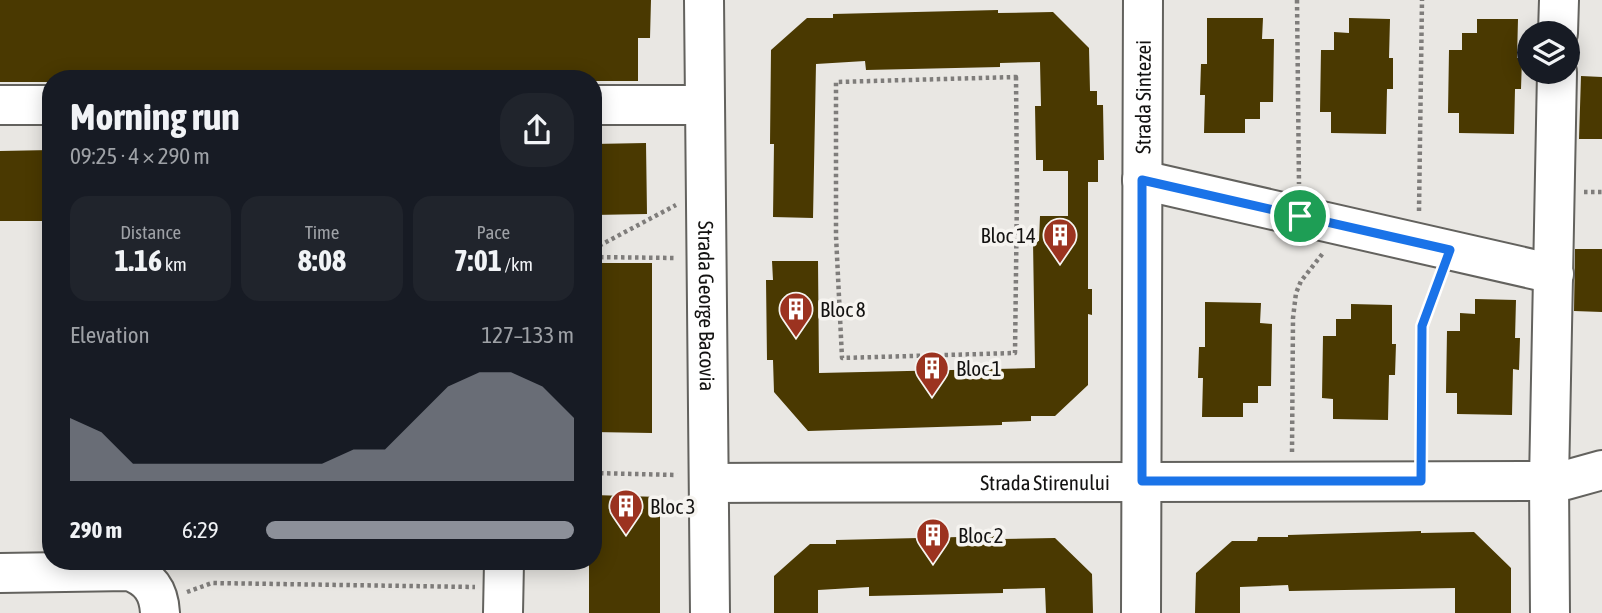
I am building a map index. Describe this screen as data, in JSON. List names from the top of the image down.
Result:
{
  "streets": {
    "street": ["Strada Sintezei", "Strada George Bacovia", "Strada Stirenului"]
  },
  "crossings": [
    ["Strada Sintezei", "Strada Stirenului"],
    ["Strada George Bacovia", "Strada Stirenului"]
  ],
  "places": {
    "building": [
      "Bloc 14",
      "Bloc 8",
      "Bloc 1",
      "Bloc 3",
      "Bloc 2"
    ]
  },
  "page": {
    "heading": ["Morning run", "09:25 · 4 × 290 m"],
    "stats": [
      ["Distance", "1.16 km"],
      ["Time", "8:08"],
      ["Pace", "7:01 /km"]
    ],
    "chart": ["Elevation", "127–133 m"],
    "list": [
      {
        "name": "290 m",
        "note": "6:29"
      }
    ]
  }
}
